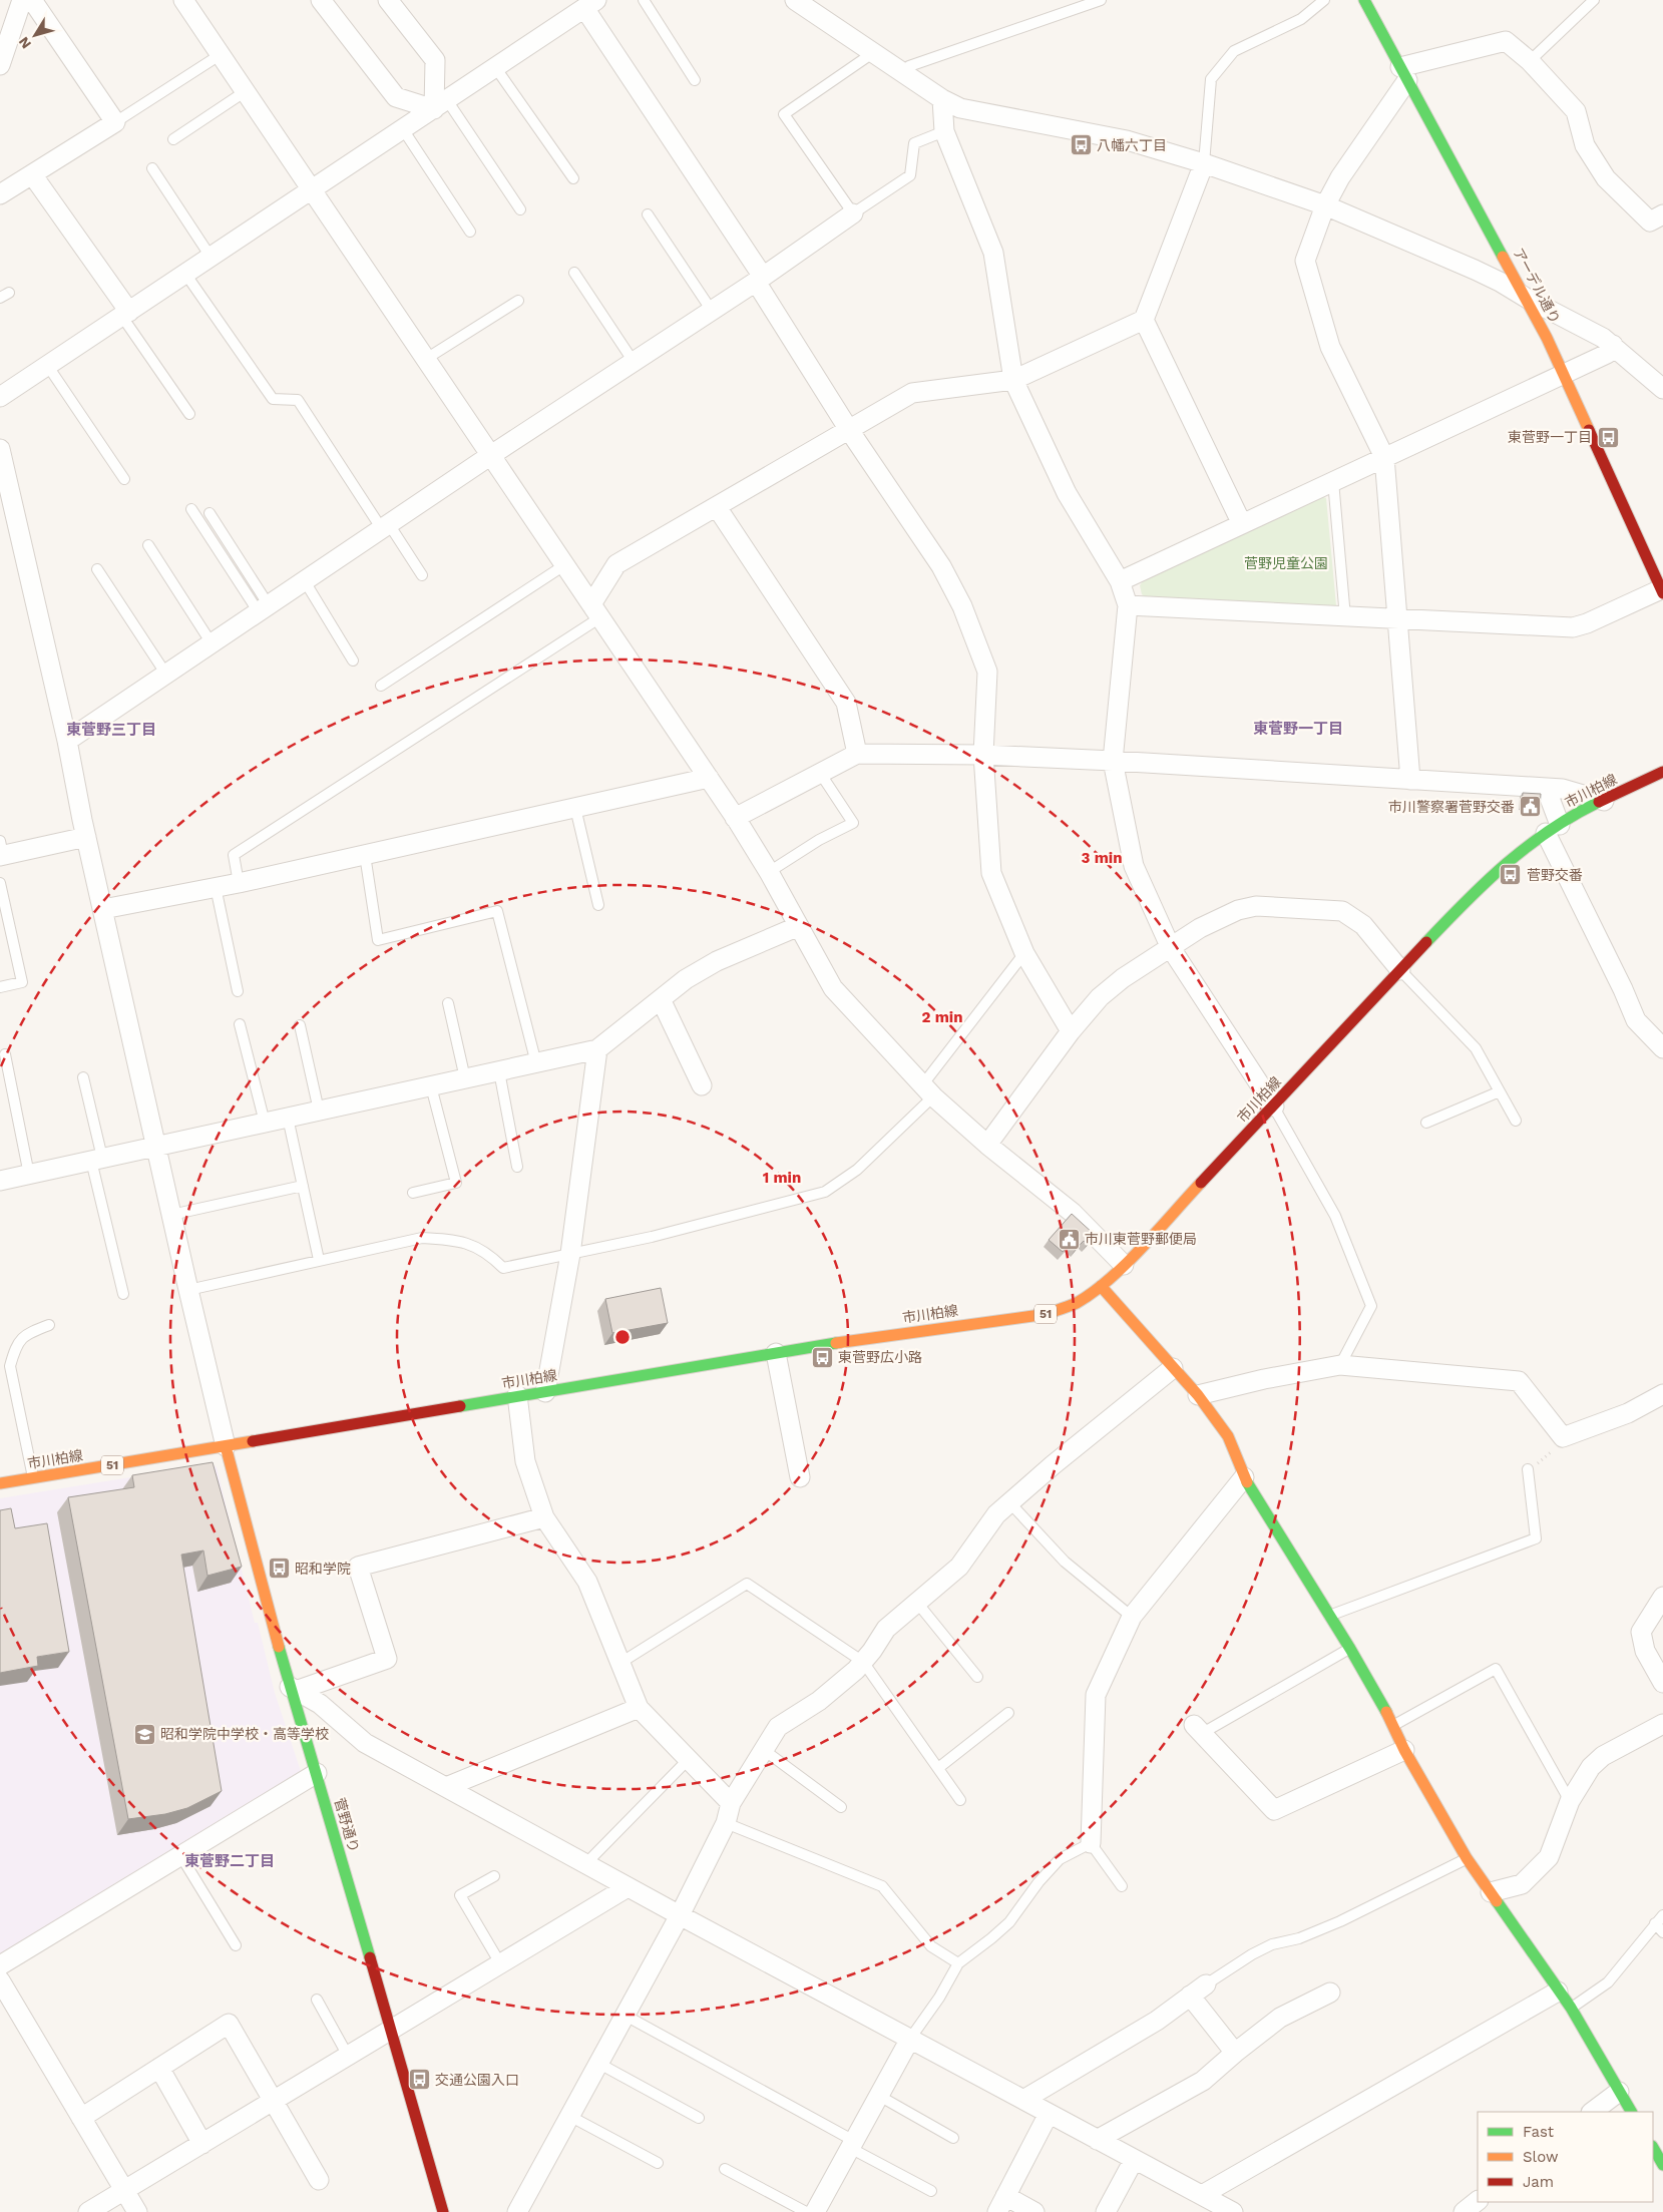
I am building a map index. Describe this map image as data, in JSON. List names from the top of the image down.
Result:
{
  "streets": {
    "street": [
      "アーデル通り",
      "市川柏線",
      "51",
      "菅野通り"
    ]
  },
  "crossings": [
    ["市川柏線", "菅野通り"]
  ],
  "districts": ["東菅野一丁目", "東菅野三丁目", "東菅野二丁目"],
  "parks": ["菅野児童公園"],
  "places": {
    "bus stop": [
      "八幡六丁目",
      "東菅野一丁目",
      "菅野交番",
      "東菅野広小路",
      "昭和学院",
      "交通公園入口"
    ],
    "public building": ["市川警察署菅野交番", "市川東菅野郵便局"],
    "school or university": ["昭和学院中学校・高等学校"]
  },
  "legend": ["Fast", "Slow", "Jam"],
  "north": "bottom left",
  "rings": ["3 min", "2 min", "1 min"]
}
